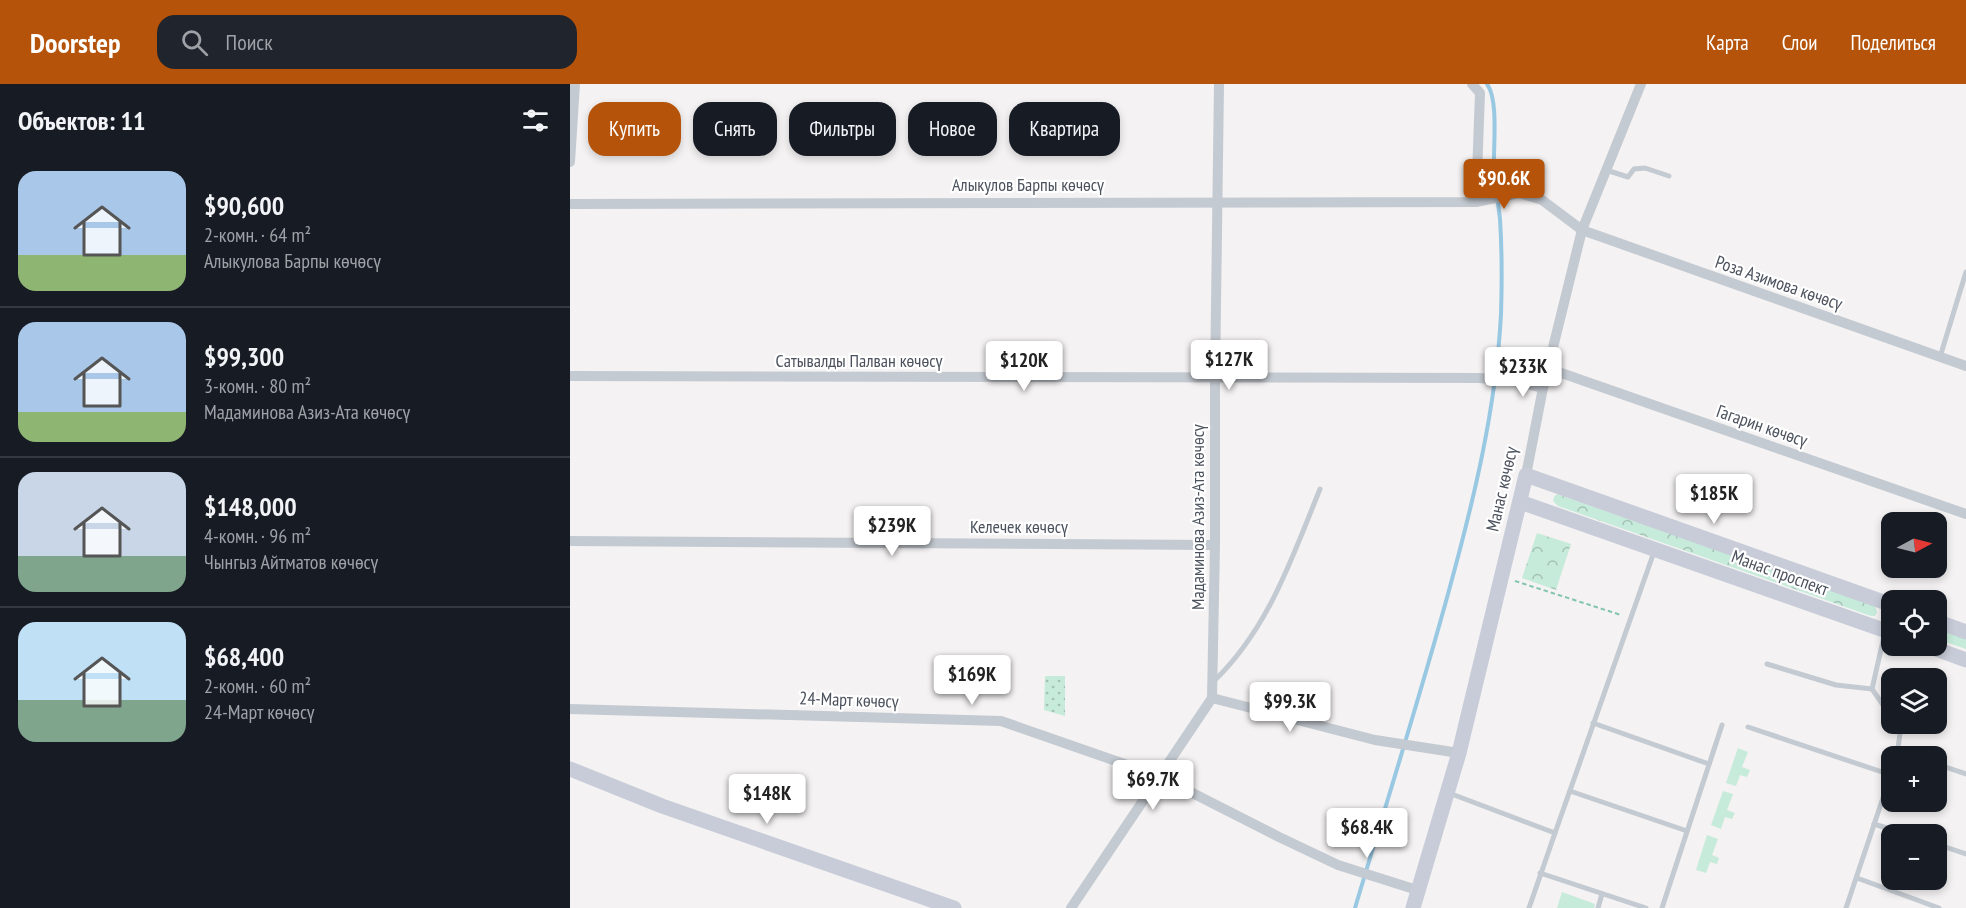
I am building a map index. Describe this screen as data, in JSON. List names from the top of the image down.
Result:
{
  "streets": {
    "main road": ["Манас көчөсү", "Манас проспект"],
    "street": [
      "Алыкулов Барпы көчөсү",
      "Роза Азимова көчөсү",
      "Сатывалды Палван көчөсү",
      "Гагарин көчөсү",
      "Мадаминова Азиз-Ата көчөсү",
      "Келечек көчөсү",
      "24-Март көчөсү"
    ]
  },
  "crossings": [
    ["Алыкулов Барпы көчөсү", "Роза Азимова көчөсү"],
    ["Алыкулов Барпы көчөсү", "Мадаминова Азиз-Ата көчөсү"],
    ["Роза Азимова көчөсү", "Манас көчөсү"],
    ["Сатывалды Палван көчөсү", "Манас көчөсү"],
    ["Сатывалды Палван көчөсү", "Мадаминова Азиз-Ата көчөсү"],
    ["Гагарин көчөсү", "Манас көчөсү"],
    ["Манас көчөсү", "Манас проспект"],
    ["Манас көчөсү", "24-Март көчөсү"],
    ["Мадаминова Азиз-Ата көчөсү", "Келечек көчөсү"]
  ],
  "north": "right",
  "page": {
    "header": "Doorstep",
    "search": "Поиск",
    "nav": ["Карта", "Слои", "Поделиться"],
    "heading": "Объектов: 11",
    "chip": [
      "Купить",
      "Снять",
      "Фильтры",
      "Новое",
      "Квартира"
    ],
    "list": [
      {
        "name": "$90,600",
        "note": "2-комн. · 64 m² · Алыкулова Барпы көчөсү"
      },
      {
        "name": "$99,300",
        "note": "3-комн. · 80 m² · Мадаминова Азиз-Ата көчөсү"
      },
      {
        "name": "$148,000",
        "note": "4-комн. · 96 m² · Чынгыз Айтматов көчөсү"
      },
      {
        "name": "$68,400",
        "note": "2-комн. · 60 m² · 24-Март көчөсү"
      }
    ],
    "price": [
      "$90.6K",
      "$127K",
      "$120K",
      "$233K",
      "$185K",
      "$239K",
      "$169K",
      "$99.3K",
      "$69.7K",
      "$148K",
      "$68.4K"
    ],
    "map_buttons": ["+", "−"]
  }
}
